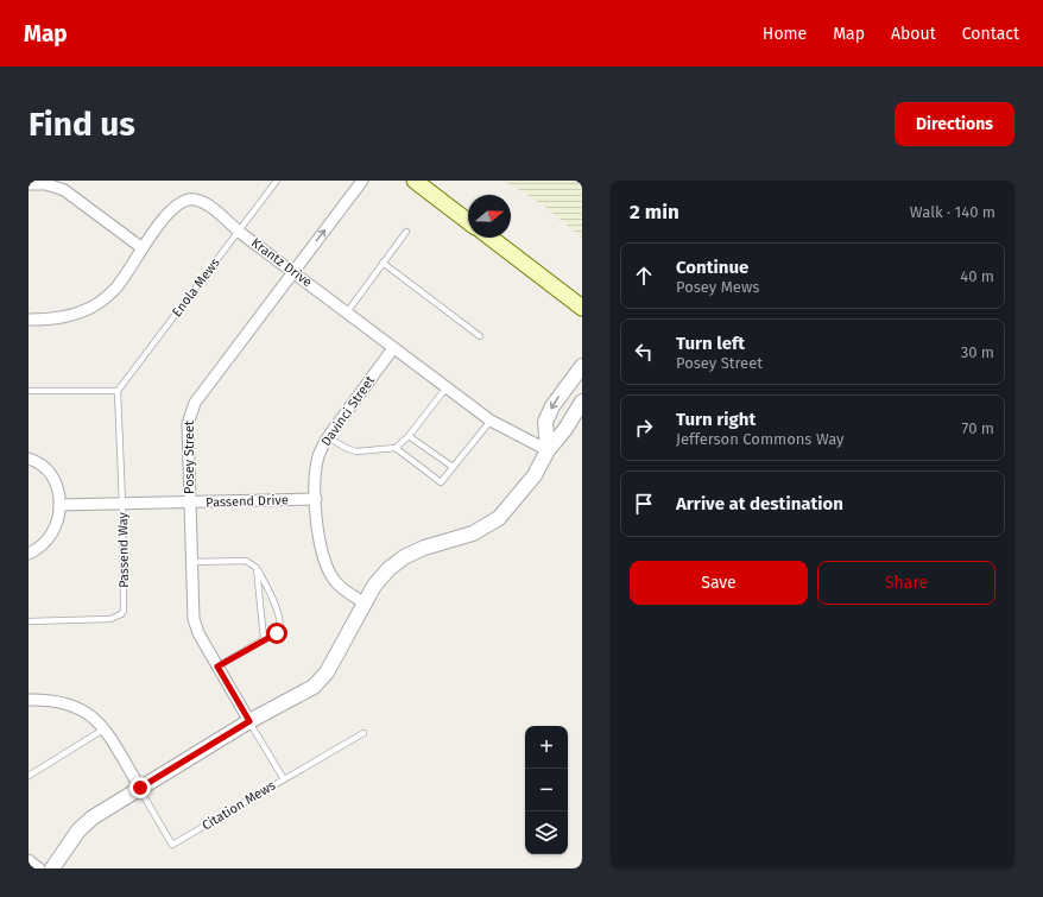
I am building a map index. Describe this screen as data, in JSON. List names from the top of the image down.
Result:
{
  "streets": {
    "street": [
      "Krantz Drive",
      "Davinci Street",
      "Posey Street",
      "Passend Drive"
    ],
    "lane": ["Enola Mews", "Passend Way", "Citation Mews"]
  },
  "crossings": [
    ["Krantz Drive", "Enola Mews"],
    ["Krantz Drive", "Davinci Street"],
    ["Krantz Drive", "Posey Street"],
    ["Enola Mews", "Passend Way"],
    ["Davinci Street", "Passend Drive"],
    ["Posey Street", "Passend Drive"],
    ["Passend Drive", "Passend Way"]
  ],
  "north": "right",
  "page": {
    "header": "Map",
    "nav": [
      "Home",
      "Map",
      "About",
      "Contact"
    ],
    "buttons": [
      "Directions",
      ["Save", "Share"]
    ],
    "title": "Find us",
    "heading": ["2 min", "Walk · 140 m"],
    "list": [
      ["Continue", "Posey Mews", "40 m"],
      ["Turn left", "Posey Street", "30 m"],
      ["Turn right", "Jefferson Commons Way", "70 m"],
      "Arrive at destination"
    ],
    "map_buttons": ["+", "−"]
  }
}
